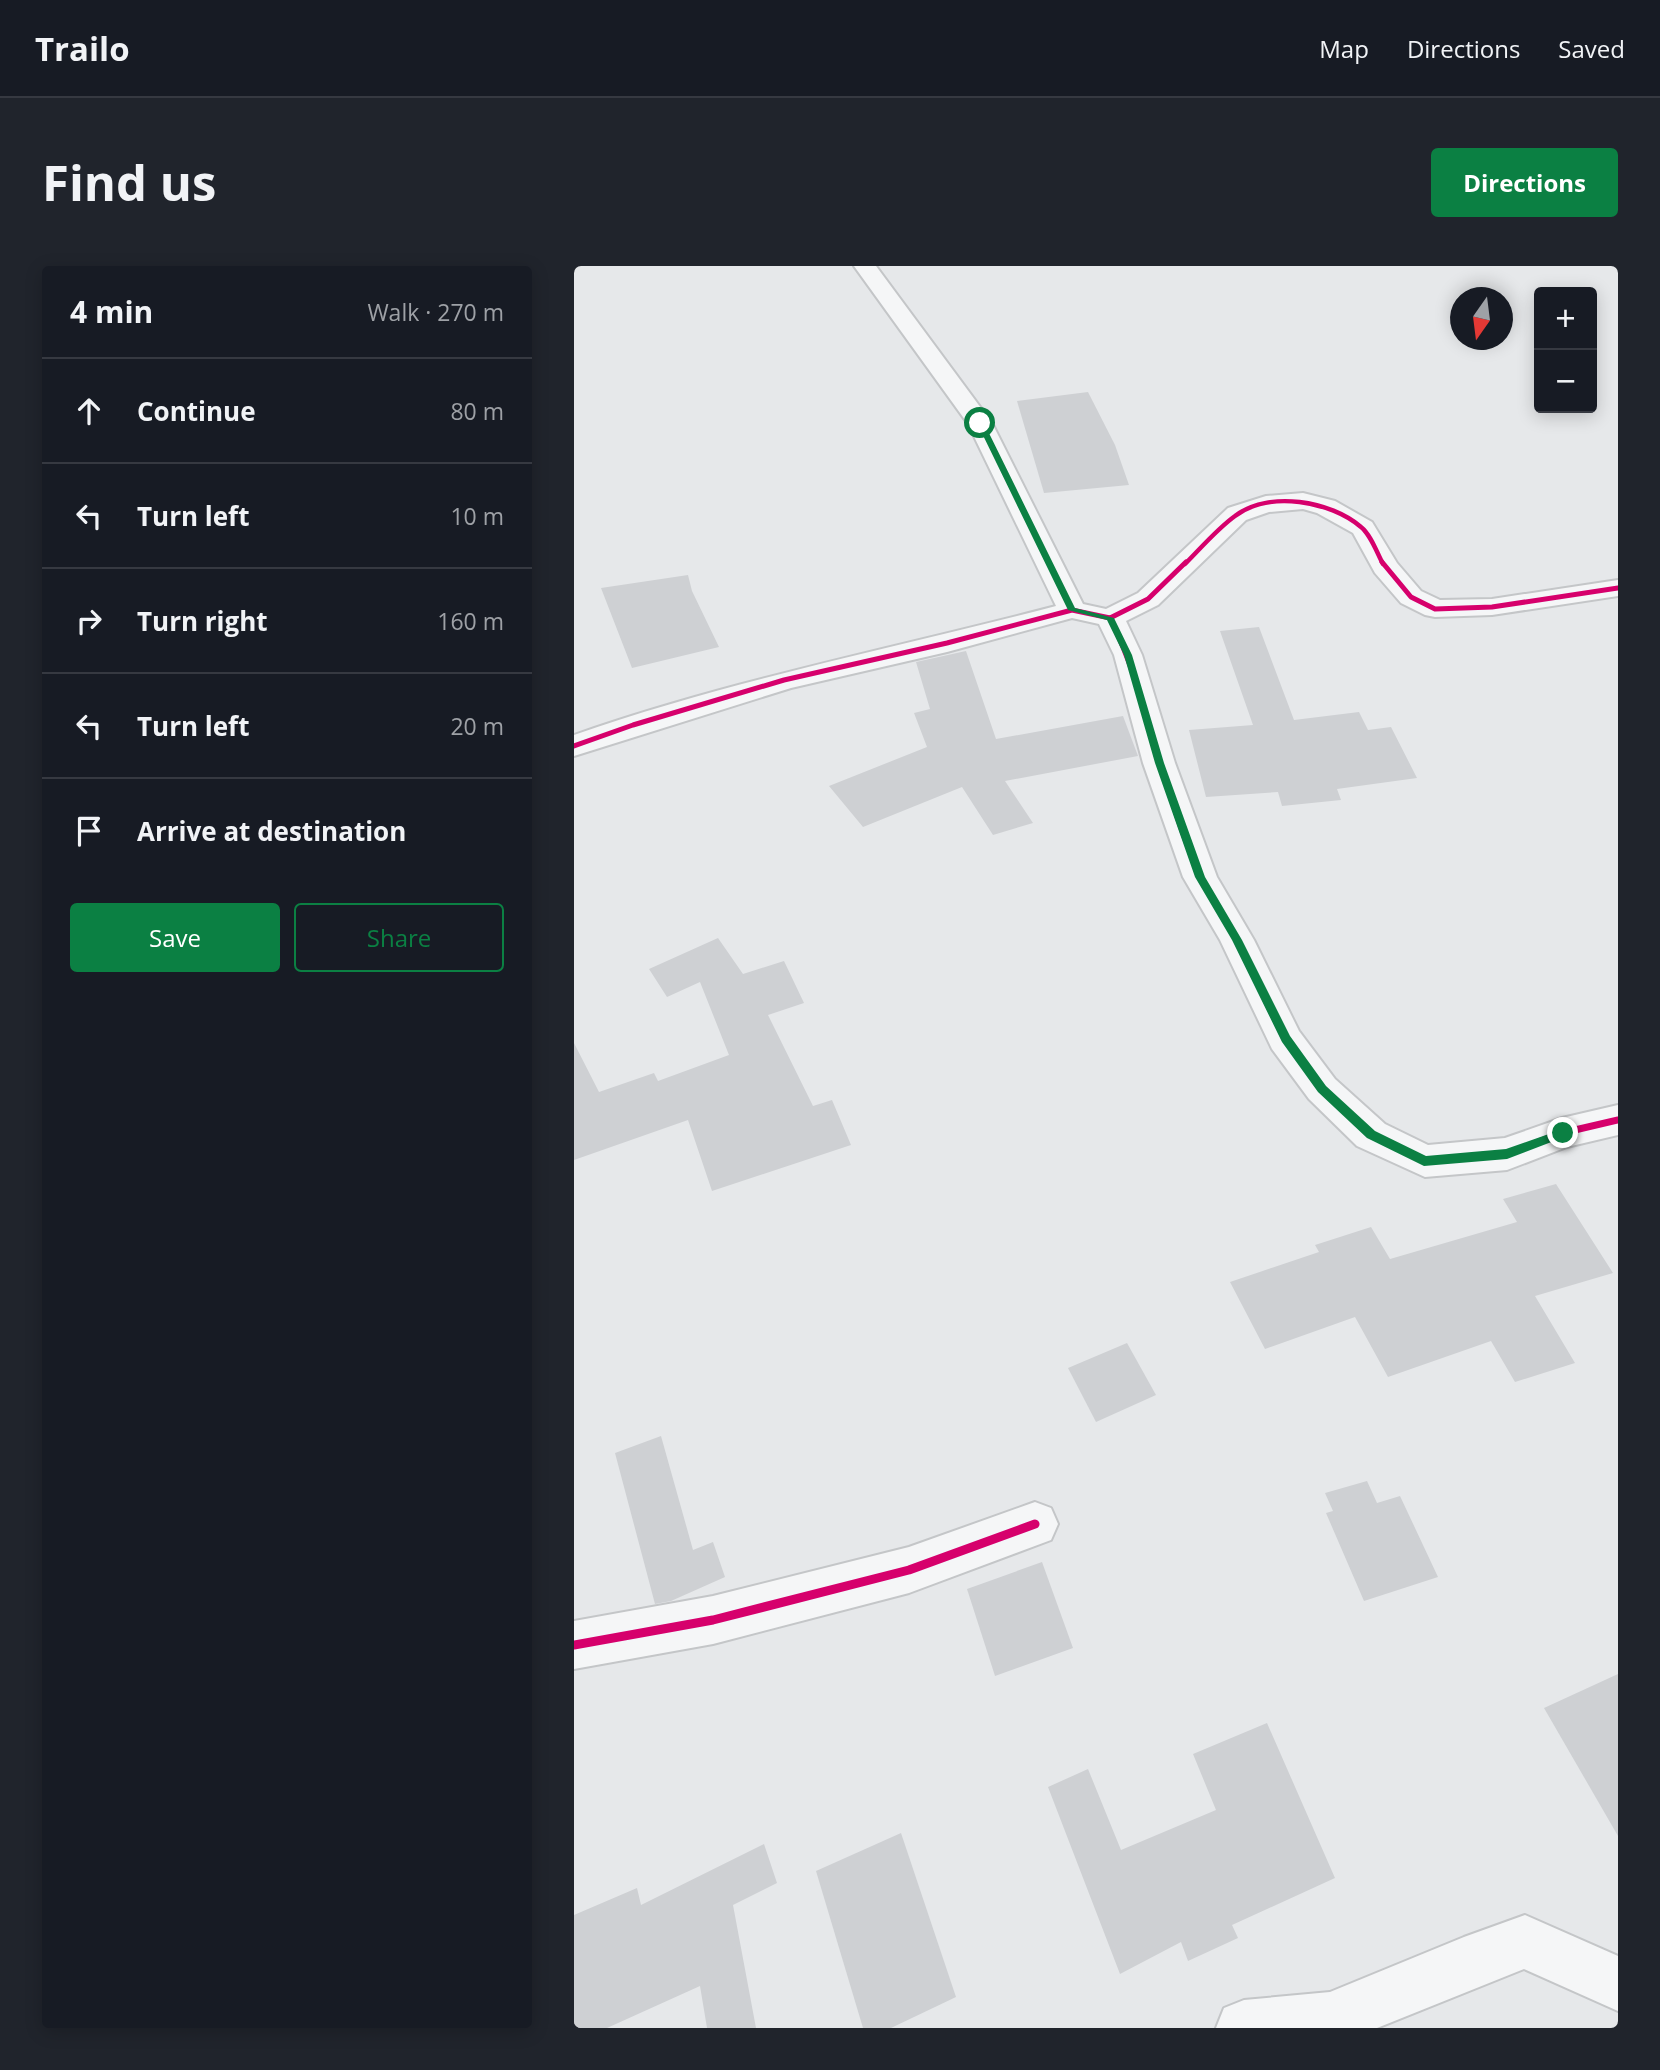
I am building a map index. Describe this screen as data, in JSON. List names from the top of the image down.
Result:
{
  "north": "bottom",
  "page": {
    "header": "Trailo",
    "nav": ["Map", "Directions", "Saved"],
    "buttons": [
      "Directions",
      ["Save", "Share"]
    ],
    "title": "Find us",
    "heading": ["4 min", "Walk · 270 m"],
    "map_buttons": ["+", "−"],
    "list": [
      ["Continue", "80 m"],
      ["Turn left", "10 m"],
      ["Turn right", "160 m"],
      ["Turn left", "20 m"],
      "Arrive at destination"
    ]
  }
}
